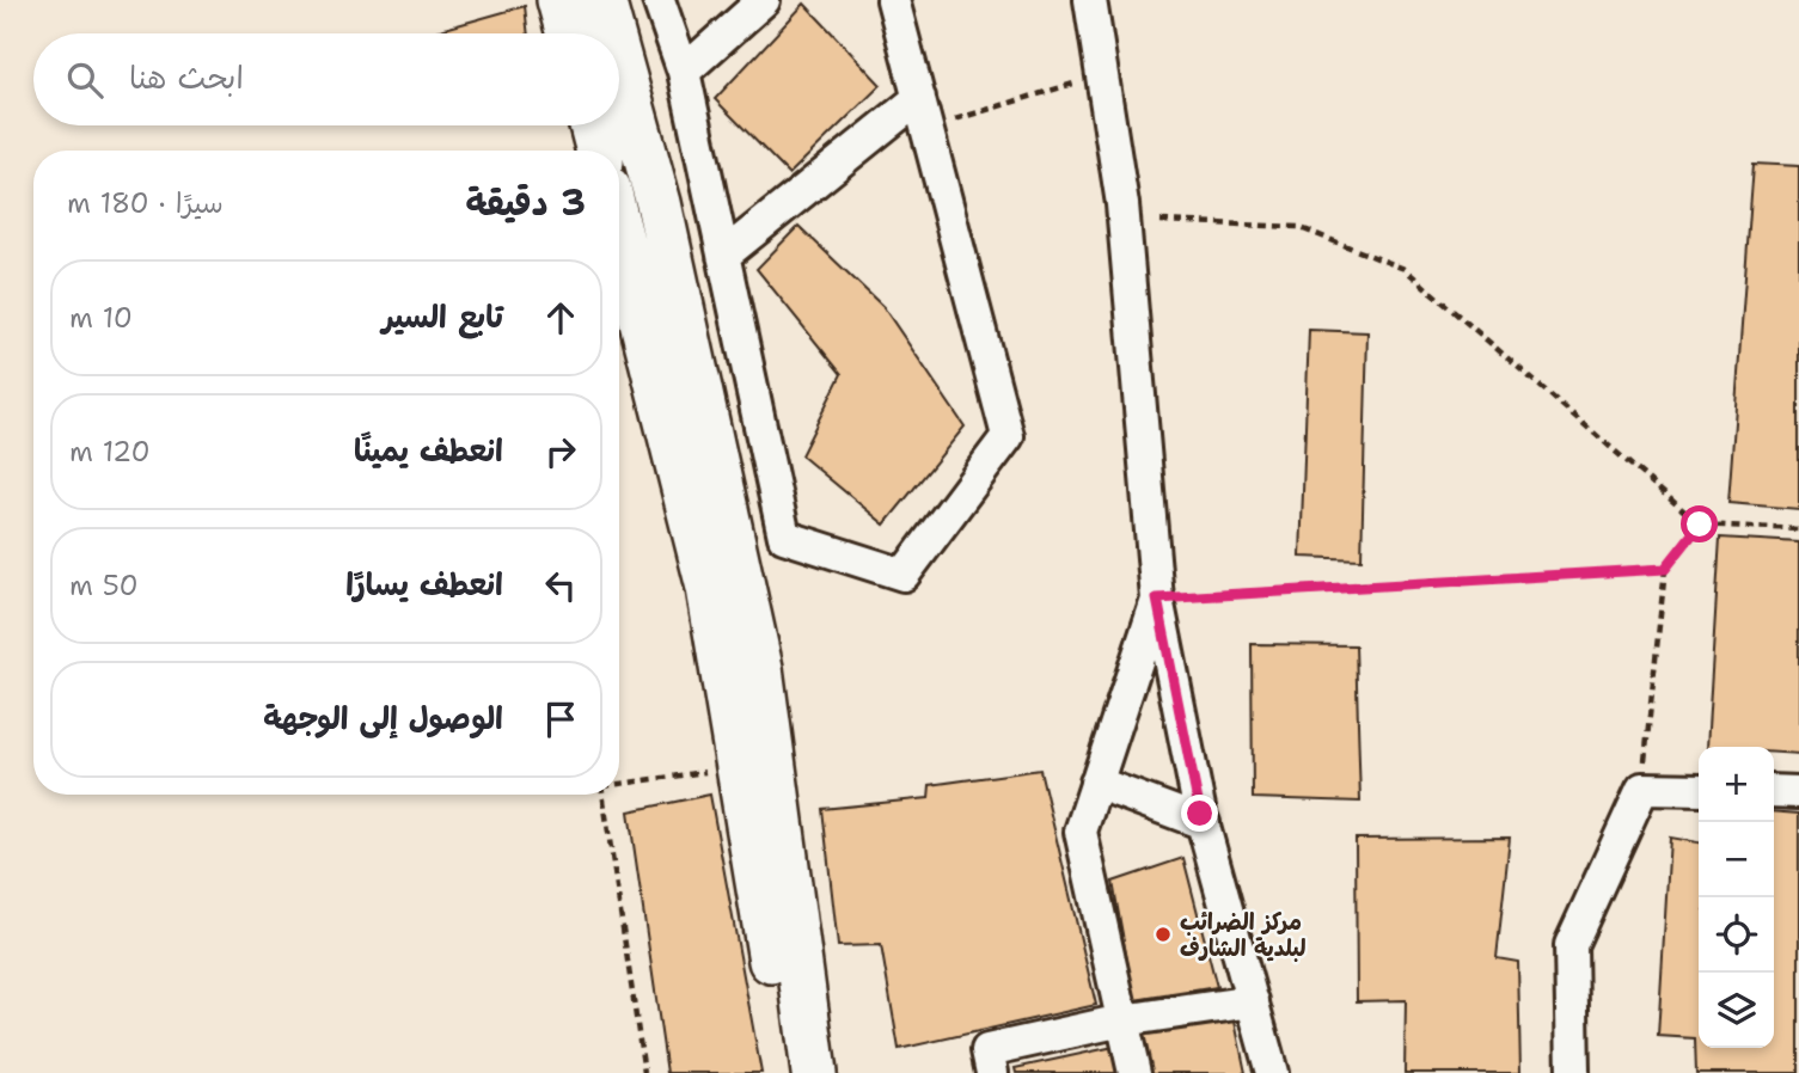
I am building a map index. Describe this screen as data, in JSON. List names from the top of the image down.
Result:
{
  "places": ["مركز الضرائب لبلدية الشارف"],
  "page": {
    "search": "ابحث هنا",
    "heading": ["3 دقيقة", "سيرًا · 180 m"],
    "list": [
      ["تابع السير", "10 m"],
      ["انعطف يمينًا", "120 m"],
      ["انعطف يسارًا", "50 m"],
      "الوصول إلى الوجهة"
    ],
    "map_buttons": ["+", "−"]
  }
}
